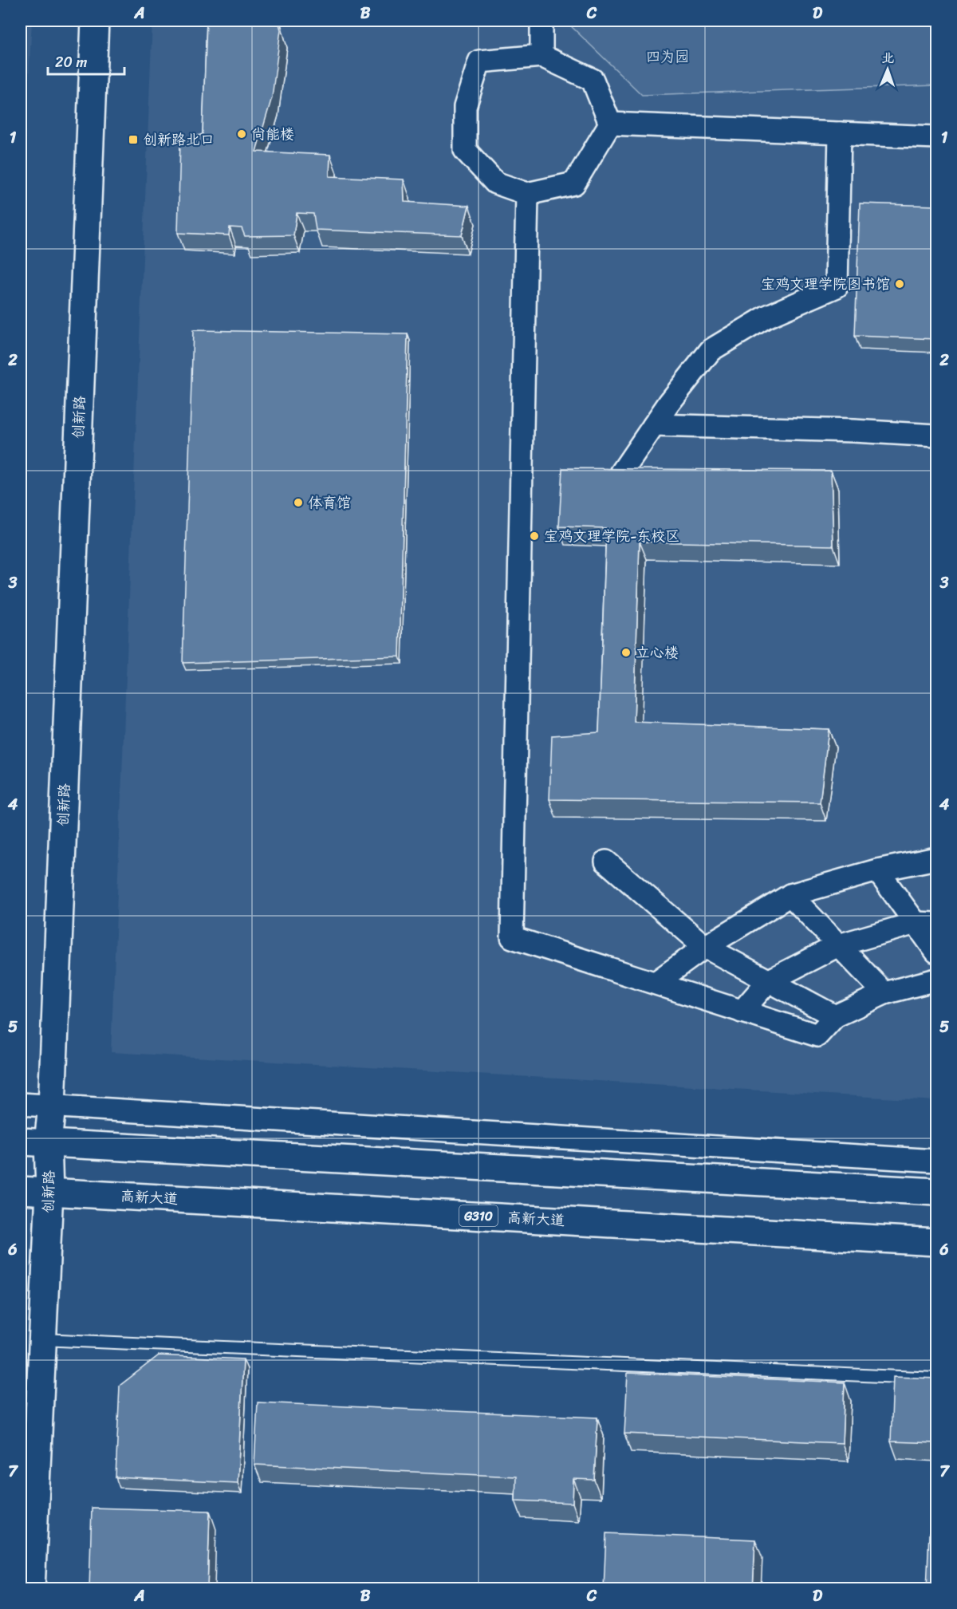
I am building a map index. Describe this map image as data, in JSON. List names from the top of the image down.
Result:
{
  "streets": {
    "main road": ["创新路", "高新大道", "G310"]
  },
  "crossings": [
    ["创新路", "高新大道"]
  ],
  "parks": ["四为园"],
  "places": {
    "other": [
      "尚能楼",
      "宝鸡文理学院图书馆",
      "体育馆",
      "宝鸡文理学院-东校区",
      "立心楼"
    ],
    "transit": ["创新路北口"]
  },
  "scale_bar": "20 m",
  "north": "top",
  "grid": {
    "columns": [
      "A",
      "B",
      "C",
      "D"
    ],
    "rows": [
      "1",
      "2",
      "3",
      "4",
      "5",
      "6",
      "7"
    ]
  }
}
